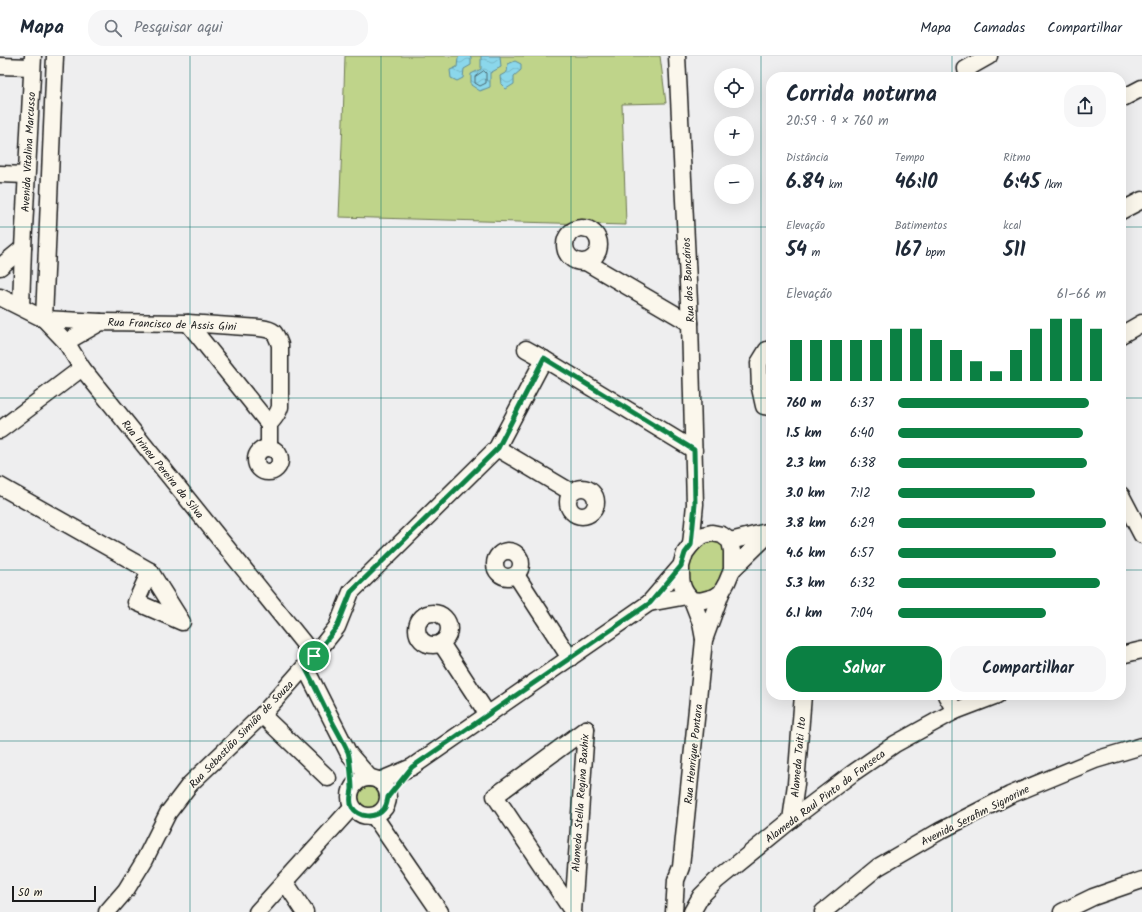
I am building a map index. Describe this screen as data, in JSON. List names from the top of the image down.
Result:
{
  "streets": {
    "street": [
      "Avenida Vitalina Marcusso",
      "Rua dos Bancários",
      "Rua Francisco de Assis Gini",
      "Rua Irineu Pereira da Silva",
      "Rua Sebastião Simião de Souza",
      "Rua Henrique Pontara",
      "Alameda Taiti Ito",
      "Alameda Raul Pinto da Fonseca",
      "Alameda Stella Regina Baxhix",
      "Avenida Serafim Signorine"
    ]
  },
  "crossings": [
    ["Avenida Vitalina Marcusso", "Rua Irineu Pereira da Silva"],
    ["Rua dos Bancários", "Rua Henrique Pontara"],
    ["Rua Francisco de Assis Gini", "Rua Irineu Pereira da Silva"],
    ["Rua Irineu Pereira da Silva", "Rua Sebastião Simião de Souza"],
    ["Alameda Taiti Ito", "Alameda Raul Pinto da Fonseca"]
  ],
  "scale_bar": "50 m",
  "page": {
    "header": "Mapa",
    "search": "Pesquisar aqui",
    "nav": ["Mapa", "Camadas", "Compartilhar"],
    "map_buttons": ["+", "−"],
    "heading": ["Corrida noturna", "20:59 · 9 × 760 m"],
    "stats": [
      ["Distância", "6.84 km"],
      ["Tempo", "46:10"],
      ["Ritmo", "6:45 /km"],
      ["Elevação", "54 m"],
      ["Batimentos", "167 bpm"],
      ["kcal", "511"]
    ],
    "chart": ["Elevação", "61–66 m"],
    "list": [
      {
        "name": "760 m",
        "note": "6:37"
      },
      {
        "name": "1.5 km",
        "note": "6:40"
      },
      {
        "name": "2.3 km",
        "note": "6:38"
      },
      {
        "name": "3.0 km",
        "note": "7:12"
      },
      {
        "name": "3.8 km",
        "note": "6:29"
      },
      {
        "name": "4.6 km",
        "note": "6:57"
      },
      {
        "name": "5.3 km",
        "note": "6:32"
      },
      {
        "name": "6.1 km",
        "note": "7:04"
      }
    ],
    "buttons": ["Salvar", "Compartilhar"],
    "scale": "50 m"
  }
}
